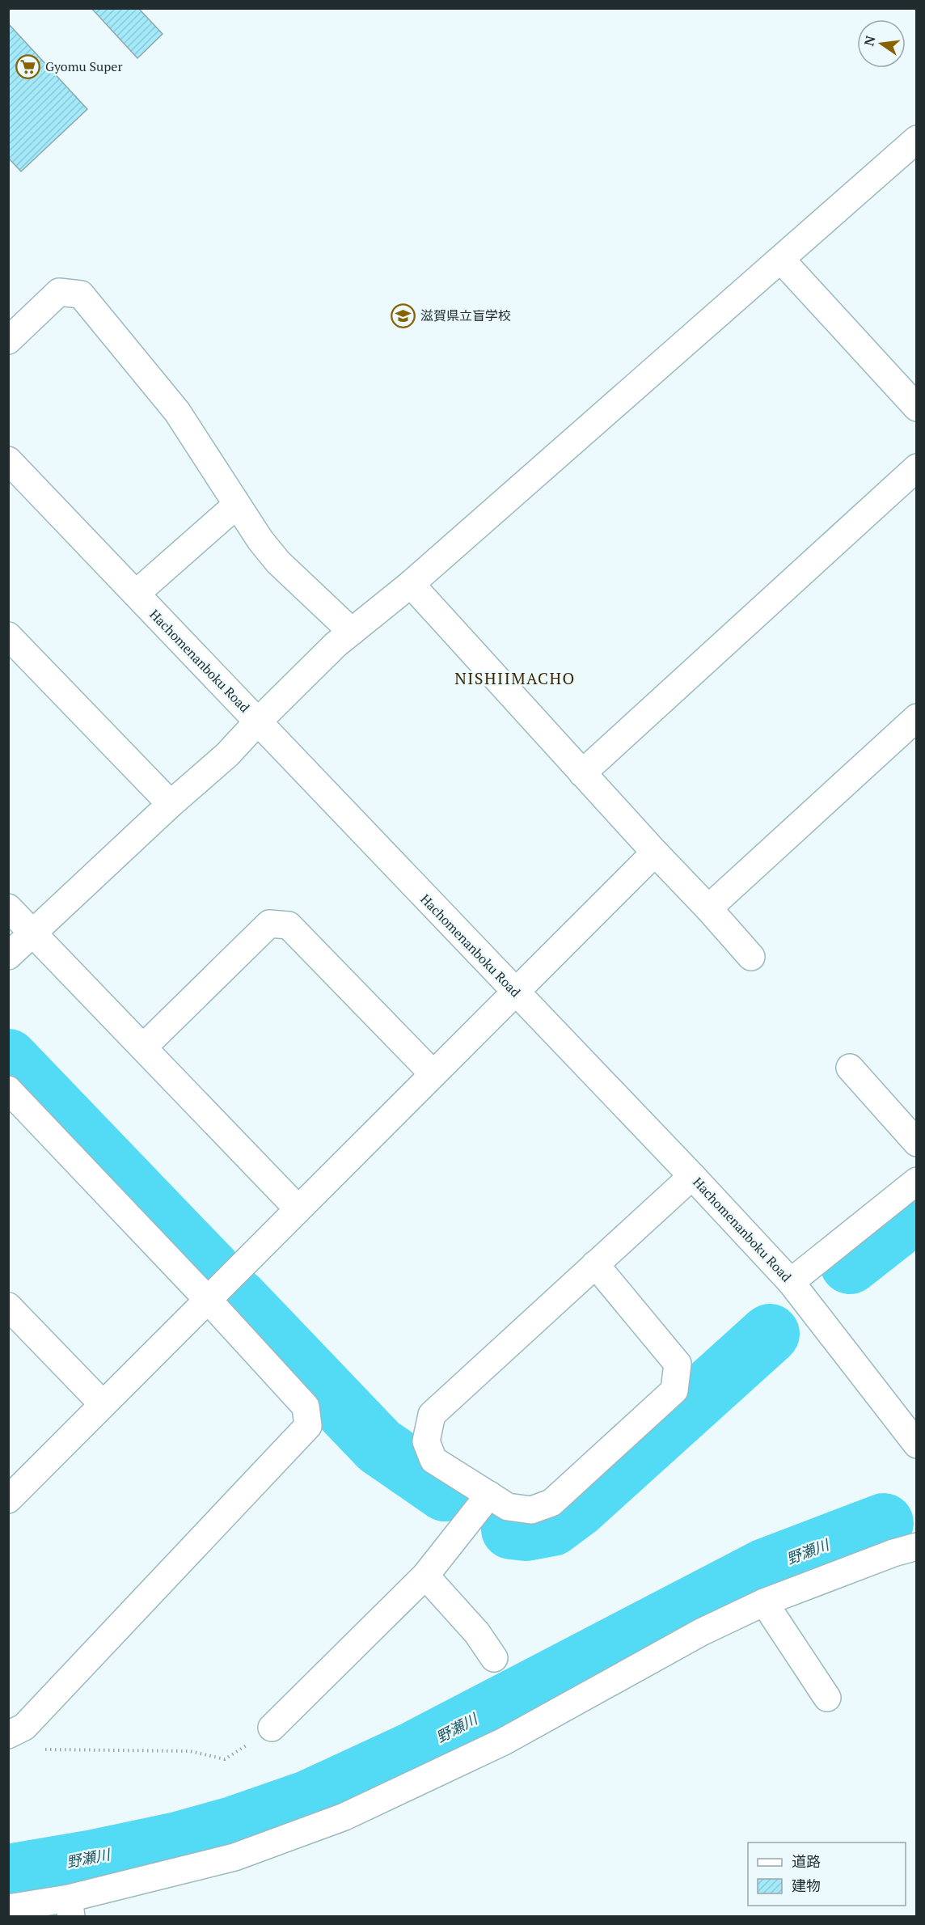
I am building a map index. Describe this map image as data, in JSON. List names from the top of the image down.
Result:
{
  "streets": {
    "street": ["Hachomenanboku Road"]
  },
  "districts": ["NISHIIMACHO"],
  "water": ["野瀬川"],
  "places": {
    "supermarket": ["Gyomu Super"],
    "school or university": ["滋賀県立盲学校"]
  },
  "legend": ["道路", "建物"],
  "north": "left"
}
